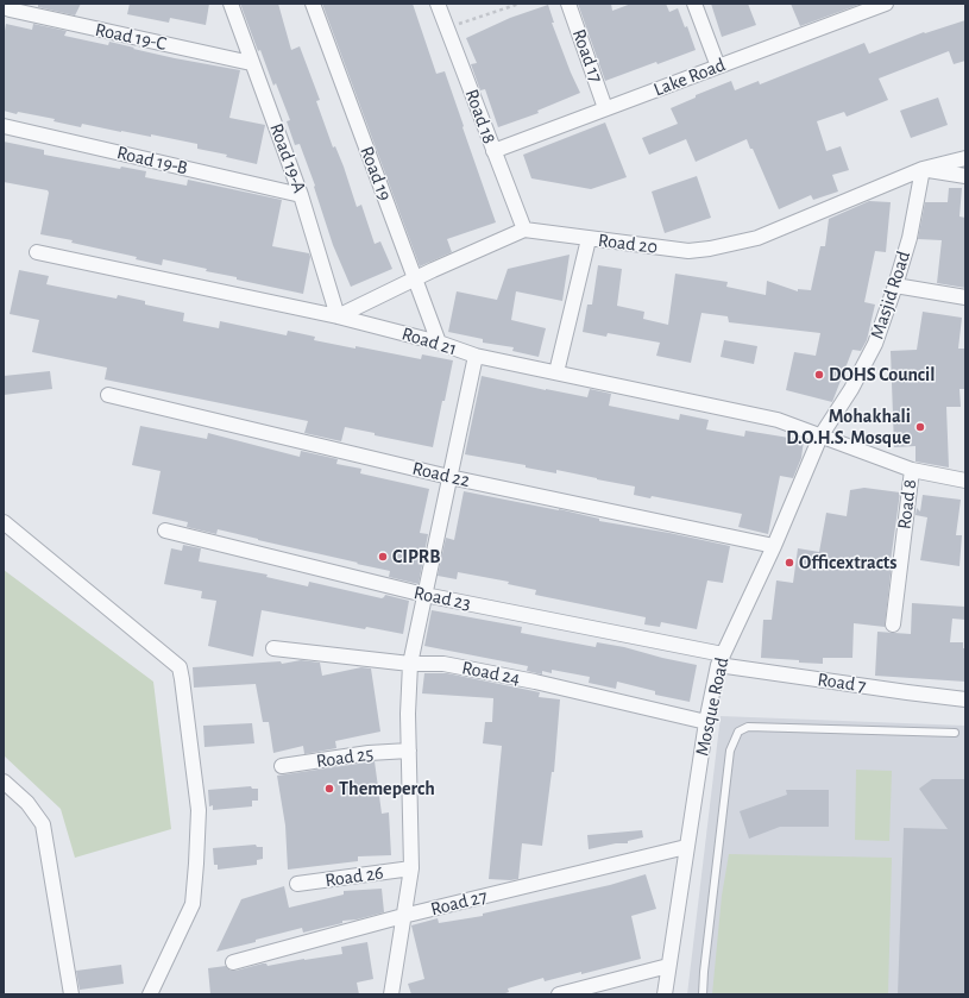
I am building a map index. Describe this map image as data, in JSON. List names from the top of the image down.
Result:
{
  "streets": {
    "street": [
      "Road 19-C",
      "Road 17",
      "Lake Road",
      "Road 18",
      "Road 19-A",
      "Road 19-B",
      "Road 19",
      "Road 20",
      "Masjid Road",
      "Road 21",
      "Road 22",
      "Road 8",
      "Road 23",
      "Road 24",
      "Road 7",
      "Mosque Road",
      "Road 25",
      "Road 26",
      "Road 27"
    ]
  },
  "crossings": [
    ["Road 19-C", "Road 19-A"],
    ["Road 17", "Lake Road"],
    ["Lake Road", "Road 18"],
    ["Road 18", "Road 20"],
    ["Road 19-A", "Road 19-B"],
    ["Road 19-A", "Road 21"],
    ["Road 19", "Road 21"],
    ["Road 20", "Masjid Road"],
    ["Masjid Road", "Road 21"],
    ["Masjid Road", "Mosque Road"],
    ["Road 21", "Road 8"],
    ["Road 21", "Mosque Road"],
    ["Road 22", "Mosque Road"],
    ["Road 23", "Road 7"],
    ["Road 23", "Mosque Road"],
    ["Road 24", "Mosque Road"],
    ["Road 7", "Mosque Road"],
    ["Mosque Road", "Road 27"]
  ],
  "places": [
    "DOHS Council",
    "Mohakhali D.O.H.S. Mosque",
    "CIPRB",
    "Officextracts",
    "Themeperch"
  ]
}
